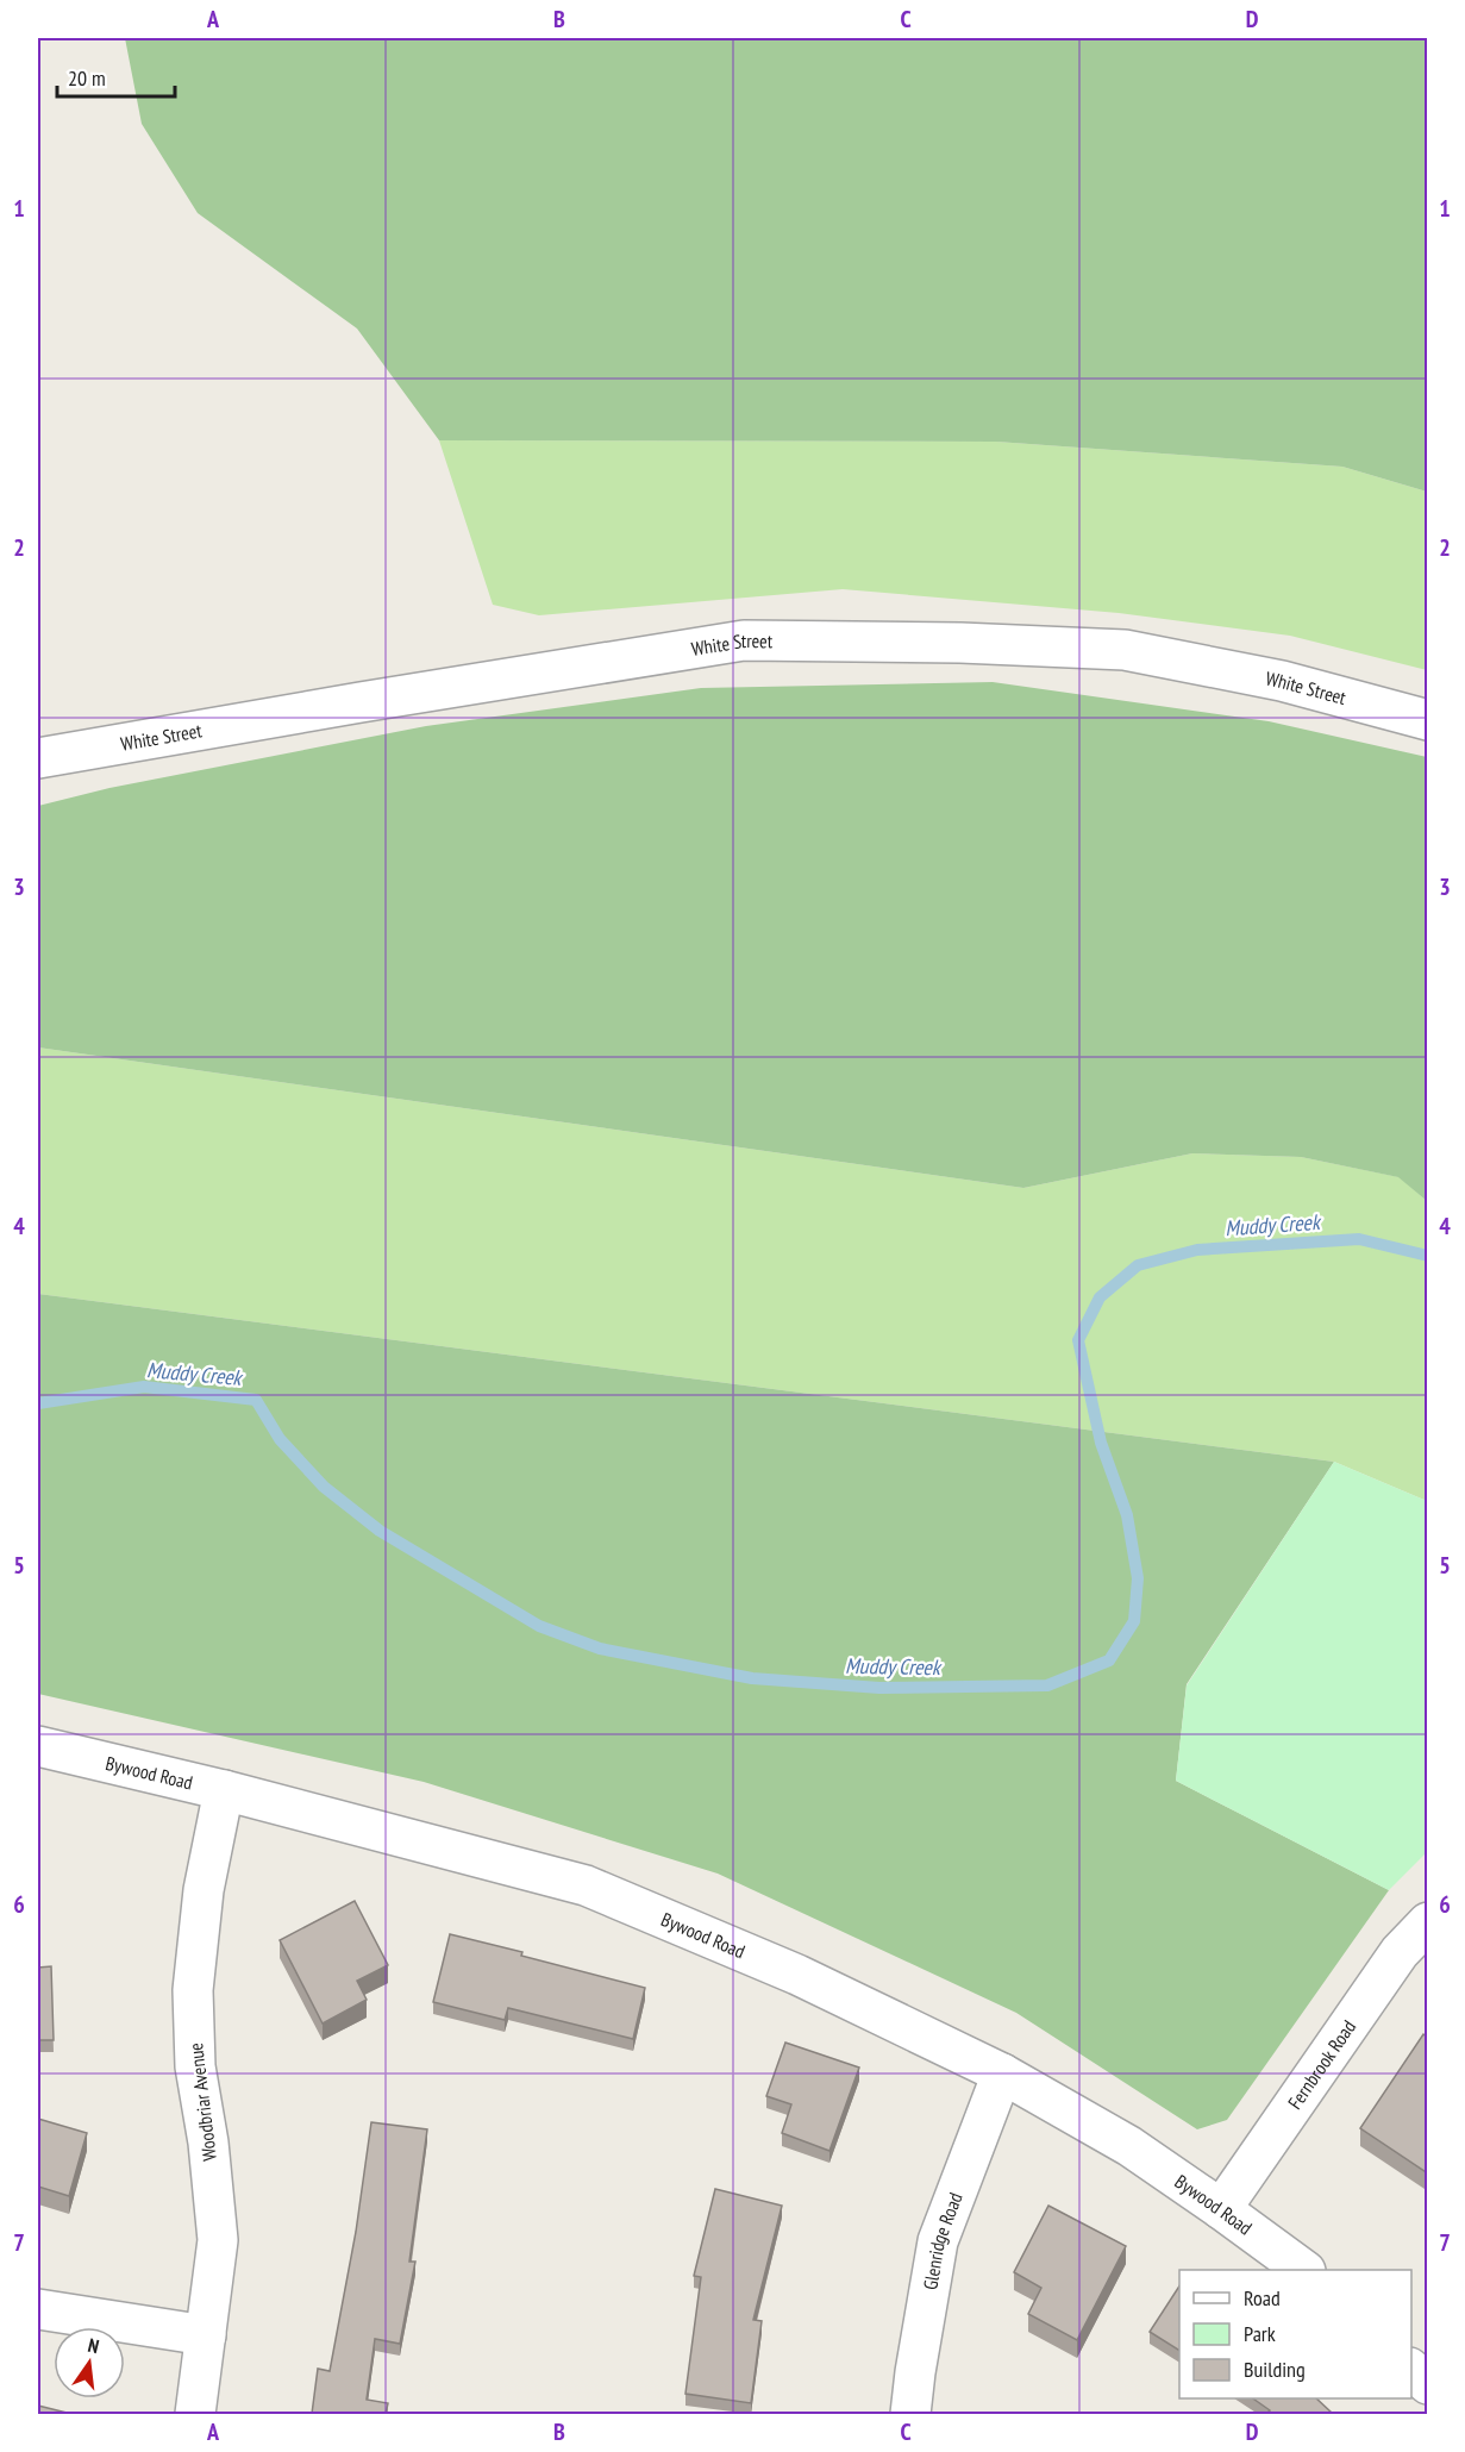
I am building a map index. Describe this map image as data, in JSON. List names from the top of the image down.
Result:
{
  "streets": {
    "street": [
      "White Street",
      "Bywood Road",
      "Fernbrook Road",
      "Woodbriar Avenue",
      "Glenridge Road"
    ]
  },
  "crossings": [
    ["Bywood Road", "Fernbrook Road"],
    ["Bywood Road", "Woodbriar Avenue"],
    ["Bywood Road", "Glenridge Road"]
  ],
  "water": ["Muddy Creek"],
  "legend": ["Road", "Park", "Building"],
  "scale_bar": "20 m",
  "north": "top",
  "grid": {
    "columns": [
      "A",
      "B",
      "C",
      "D"
    ],
    "rows": [
      "1",
      "2",
      "3",
      "4",
      "5",
      "6",
      "7"
    ]
  }
}
